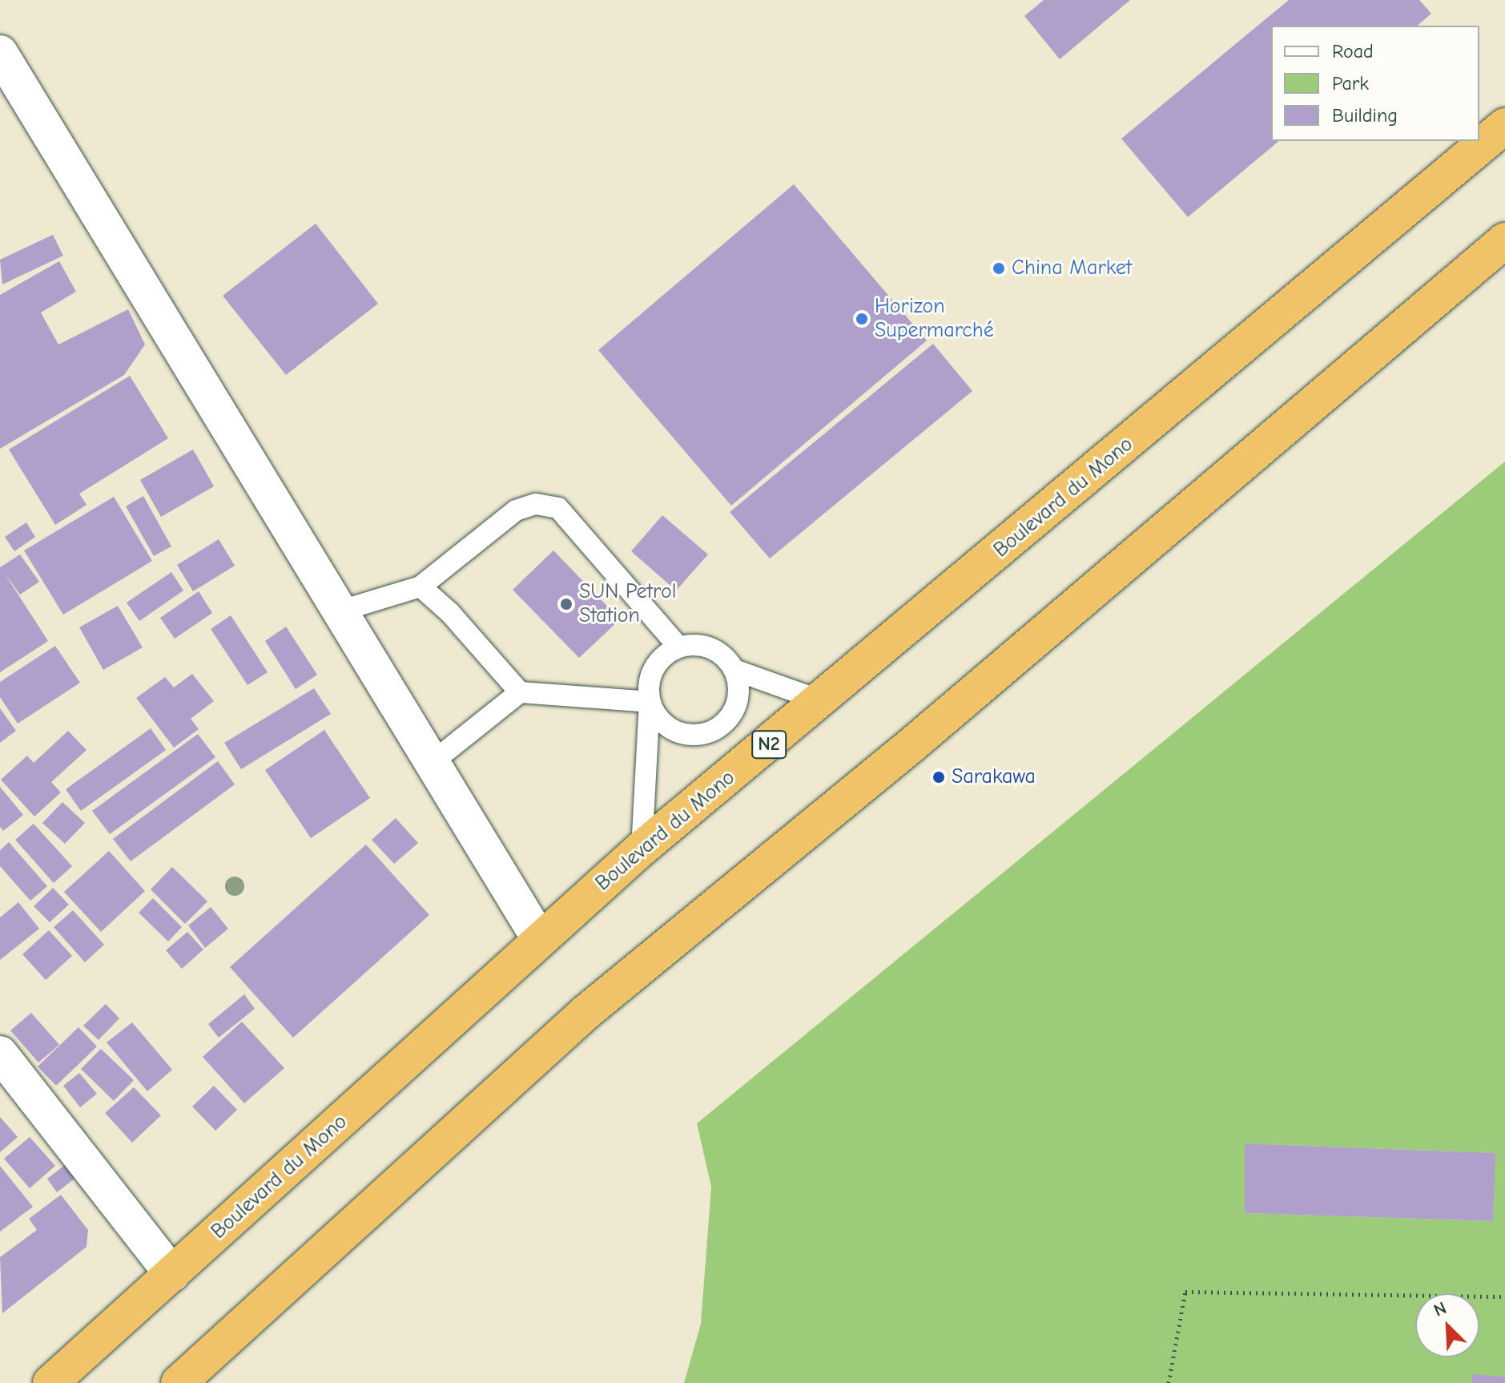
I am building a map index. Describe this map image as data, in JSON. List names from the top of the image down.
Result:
{
  "streets": {
    "highway": ["Boulevard du Mono", "N2"]
  },
  "places": [
    "China Market",
    "Horizon Supermarché",
    "SUN Petrol Station",
    "Sarakawa"
  ],
  "legend": ["Road", "Park", "Building"],
  "north": "top left"
}
